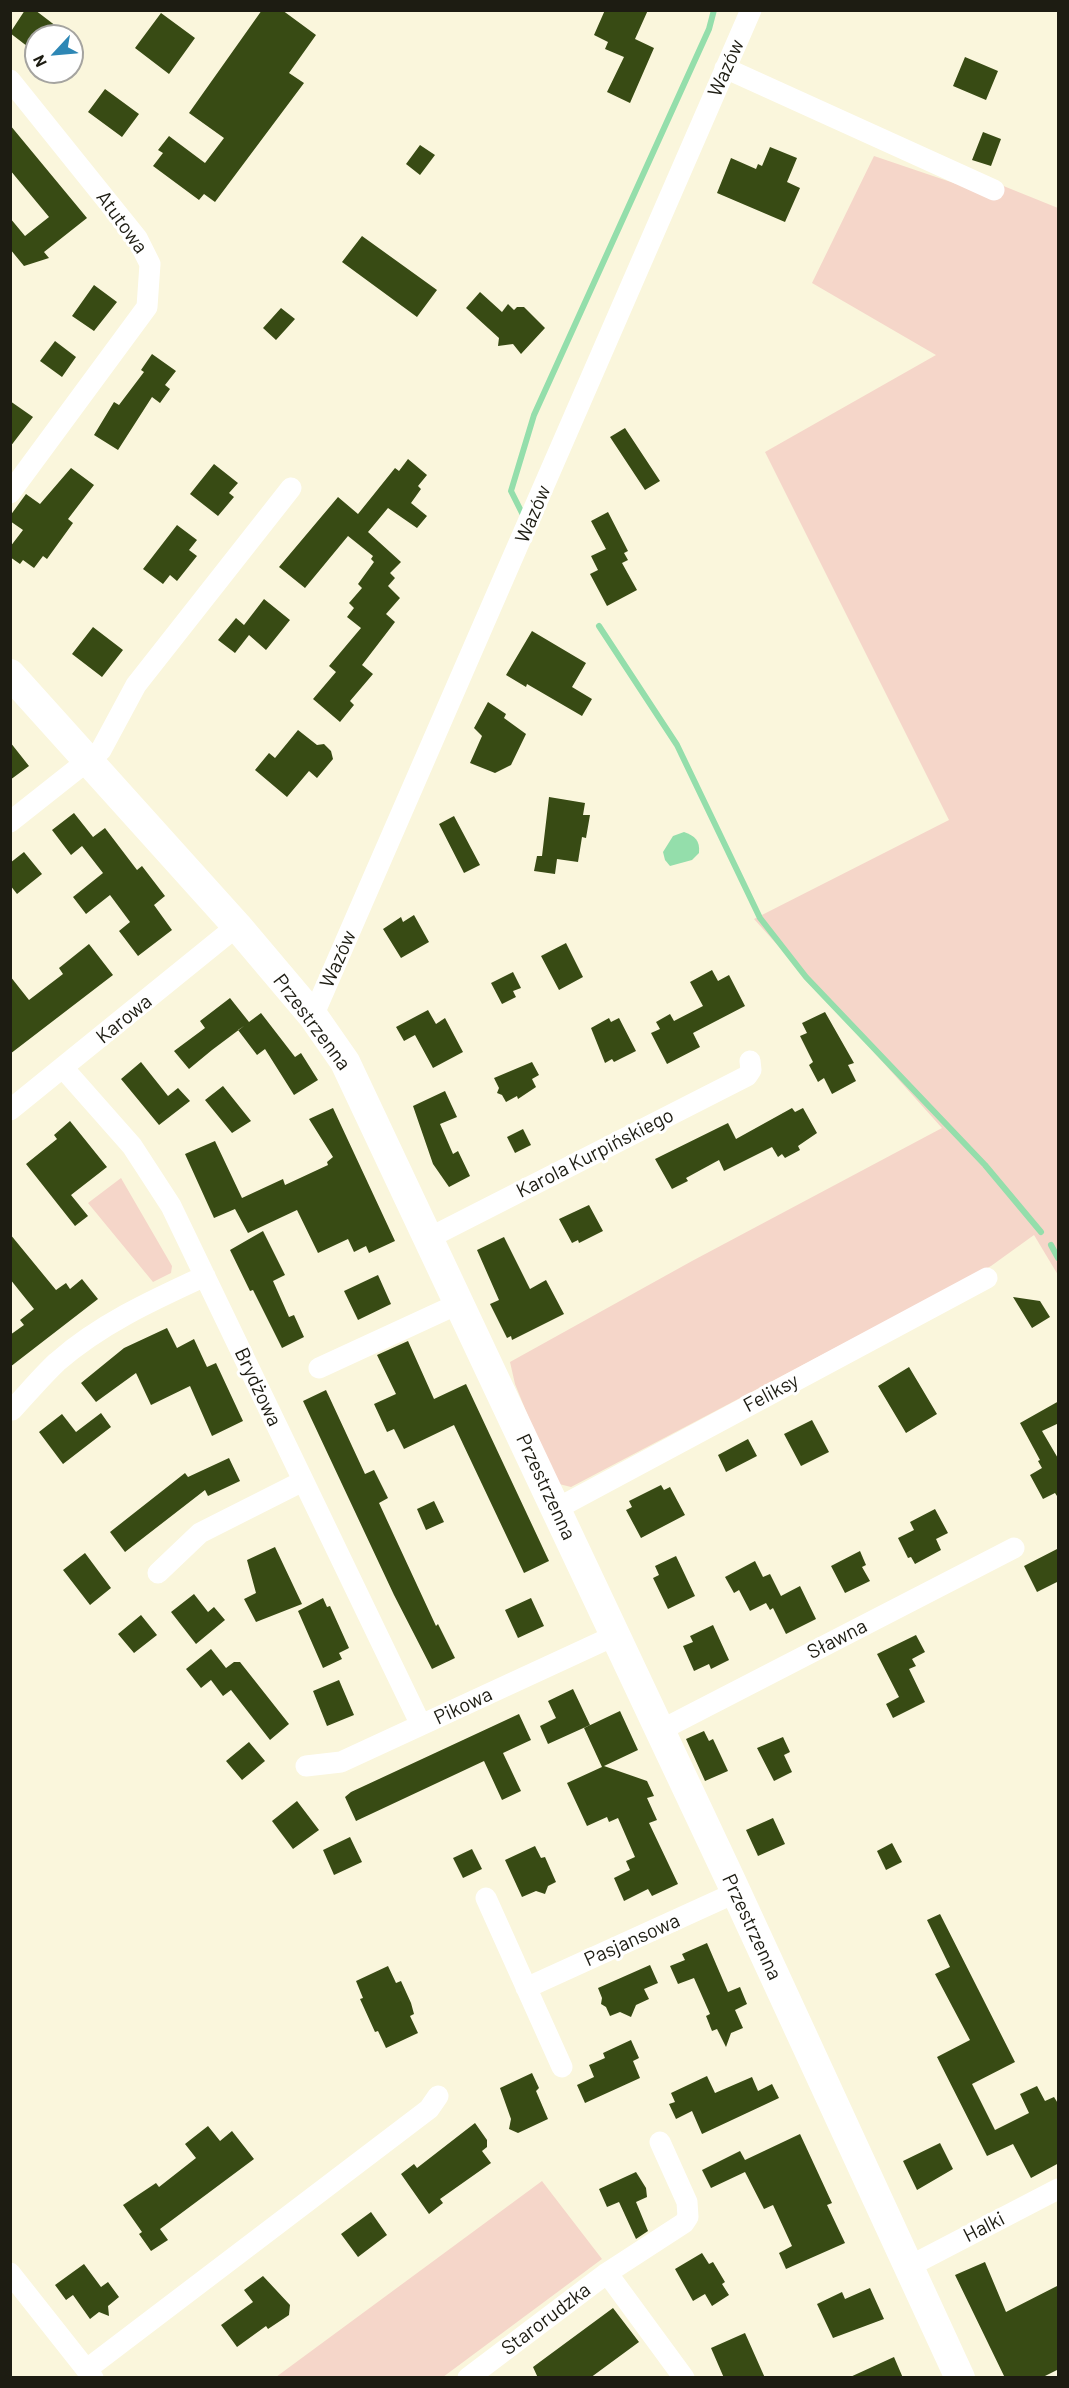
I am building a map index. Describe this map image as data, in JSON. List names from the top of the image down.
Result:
{
  "streets": {
    "street": [
      "Wazów",
      "Atutowa",
      "Karowa",
      "Przestrzenna",
      "Karola Kurpińskiego",
      "Brydżowa",
      "Feliksy",
      "Sławna",
      "Pikowa",
      "Pasjansowa",
      "Halki",
      "Starorudzka"
    ]
  },
  "crossings": [
    ["Wazów", "Przestrzenna"],
    ["Karowa", "Przestrzenna"],
    ["Karowa", "Brydżowa"],
    ["Przestrzenna", "Karola Kurpińskiego"],
    ["Przestrzenna", "Feliksy"],
    ["Przestrzenna", "Sławna"],
    ["Przestrzenna", "Pikowa"],
    ["Przestrzenna", "Pasjansowa"],
    ["Przestrzenna", "Halki"],
    ["Brydżowa", "Pikowa"]
  ],
  "north": "bottom left"
}
